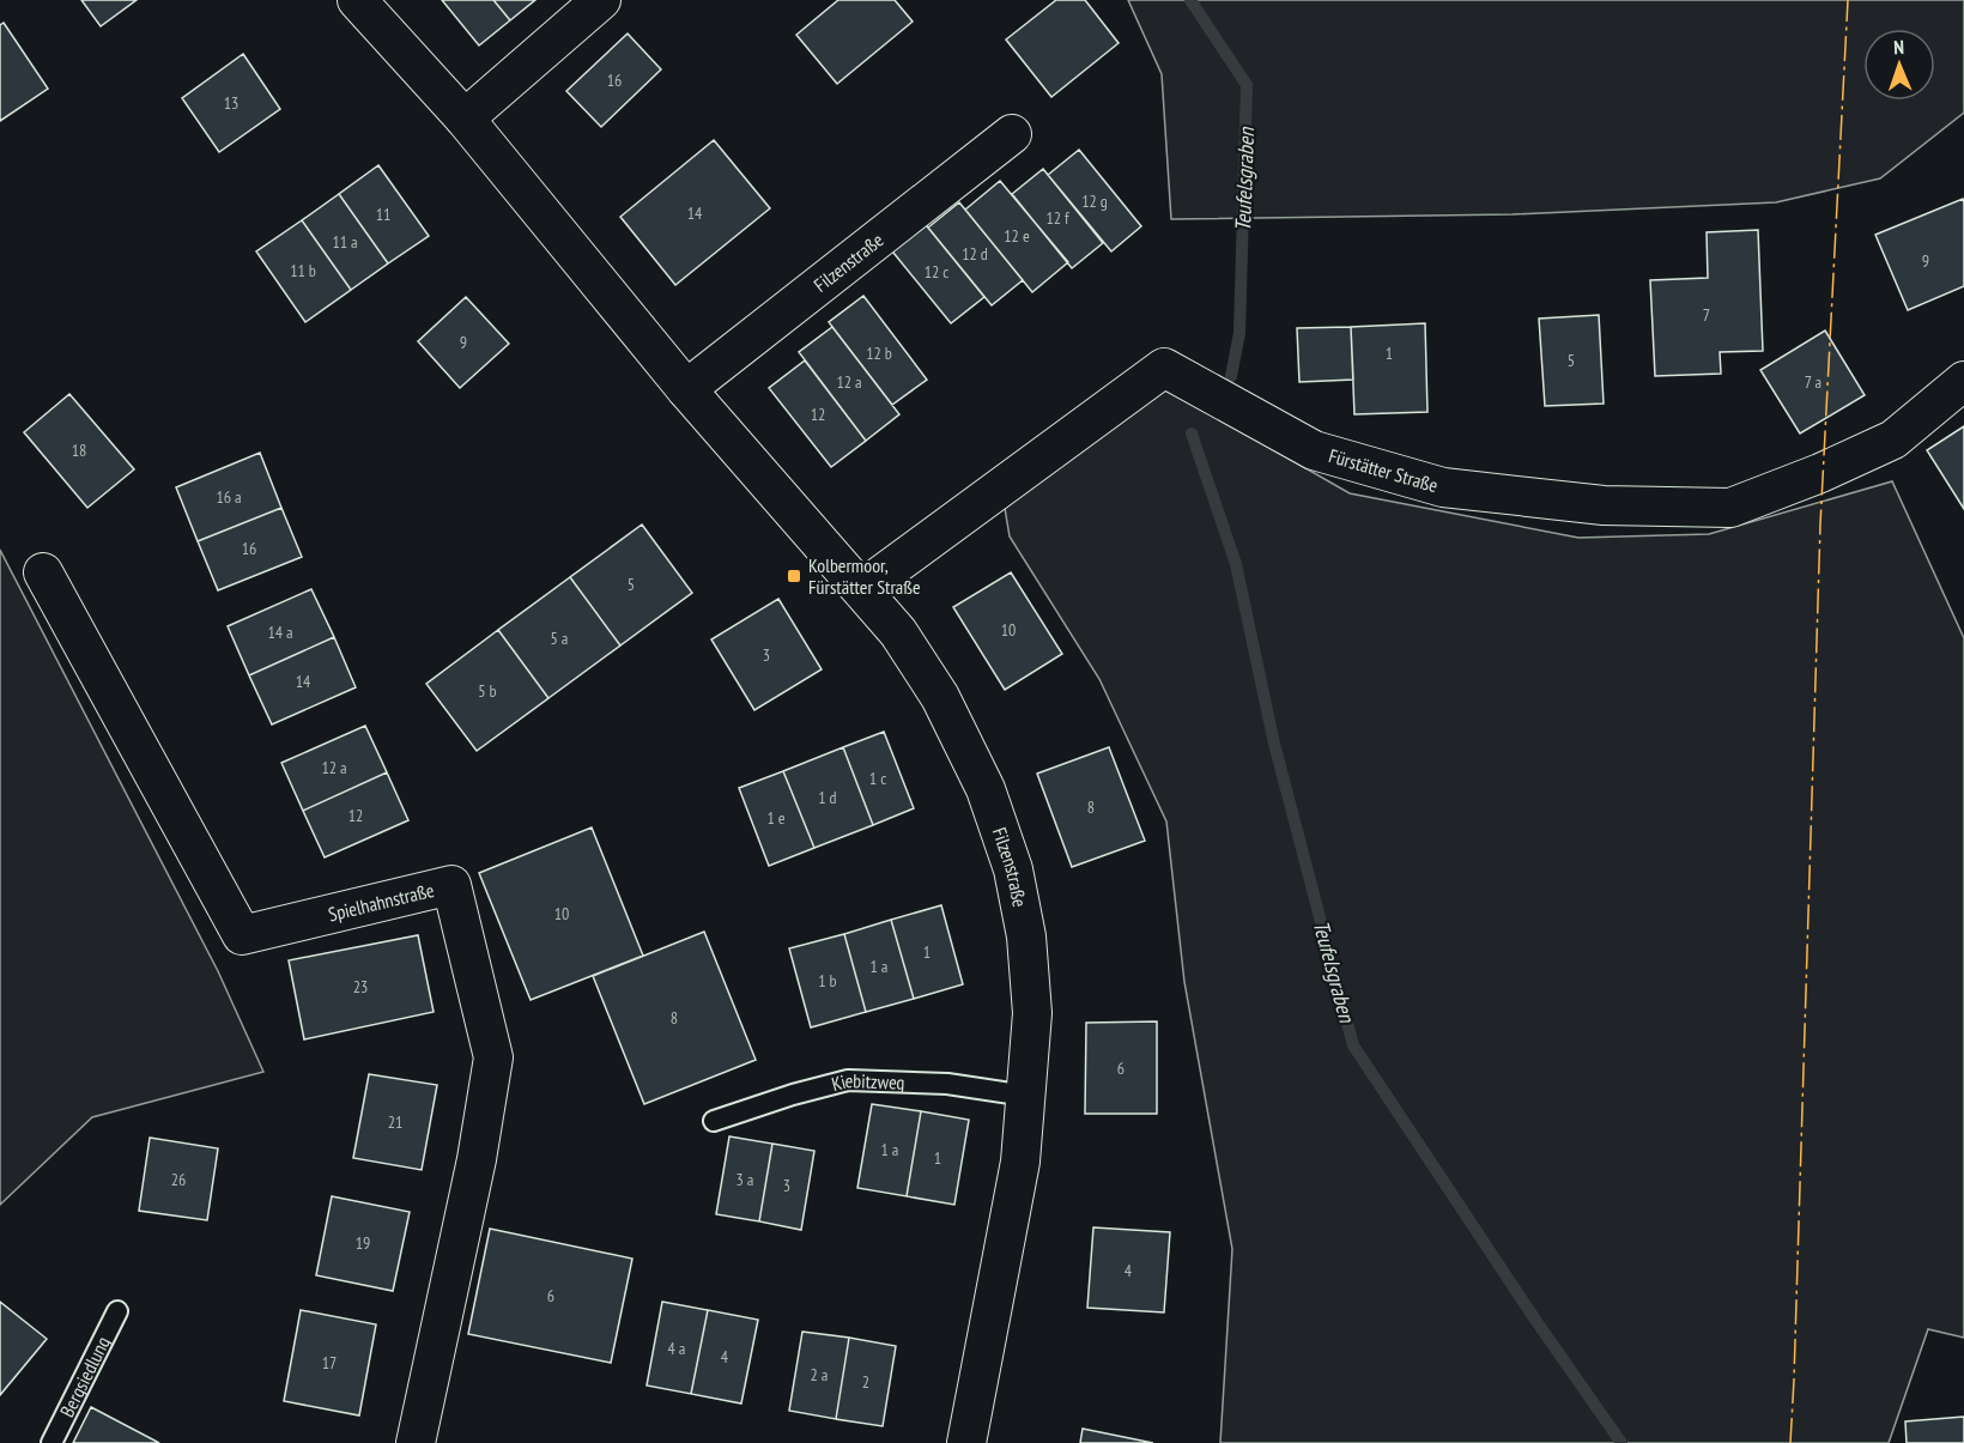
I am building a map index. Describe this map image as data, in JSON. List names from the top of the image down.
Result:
{
  "streets": {
    "street": ["Filzenstraße", "Fürstätter Straße", "Spielhahnstraße"],
    "lane": ["Kiebitzweg", "Bergsiedlung"]
  },
  "crossings": [
    ["Filzenstraße", "Fürstätter Straße"],
    ["Filzenstraße", "Kiebitzweg"]
  ],
  "water": ["Teufelsgraben"],
  "places": {
    "transit": ["Kolbermoor, Fürstätter Straße"]
  },
  "house_numbers": [
    "16",
    "13",
    "12 g",
    "14",
    "11",
    "12 f",
    "12 e",
    "11 a",
    "12 d",
    "9",
    "11 b",
    "12 c",
    "7",
    "9",
    "12 b",
    "1",
    "5",
    "12 a",
    "7 a",
    "12",
    "18",
    "16 a",
    "16",
    "5",
    "10",
    "14 a",
    "5 a",
    "3",
    "14",
    "5 b",
    "12 a",
    "1 c",
    "1 d",
    "8",
    "12",
    "1 e",
    "10",
    "1",
    "1 a",
    "1 b",
    "23",
    "8",
    "6",
    "21",
    "1 a",
    "1",
    "26",
    "3 a",
    "3",
    "19",
    "4",
    "6",
    "4 a",
    "4",
    "17",
    "2 a",
    "2"
  ],
  "north": "top"
}
